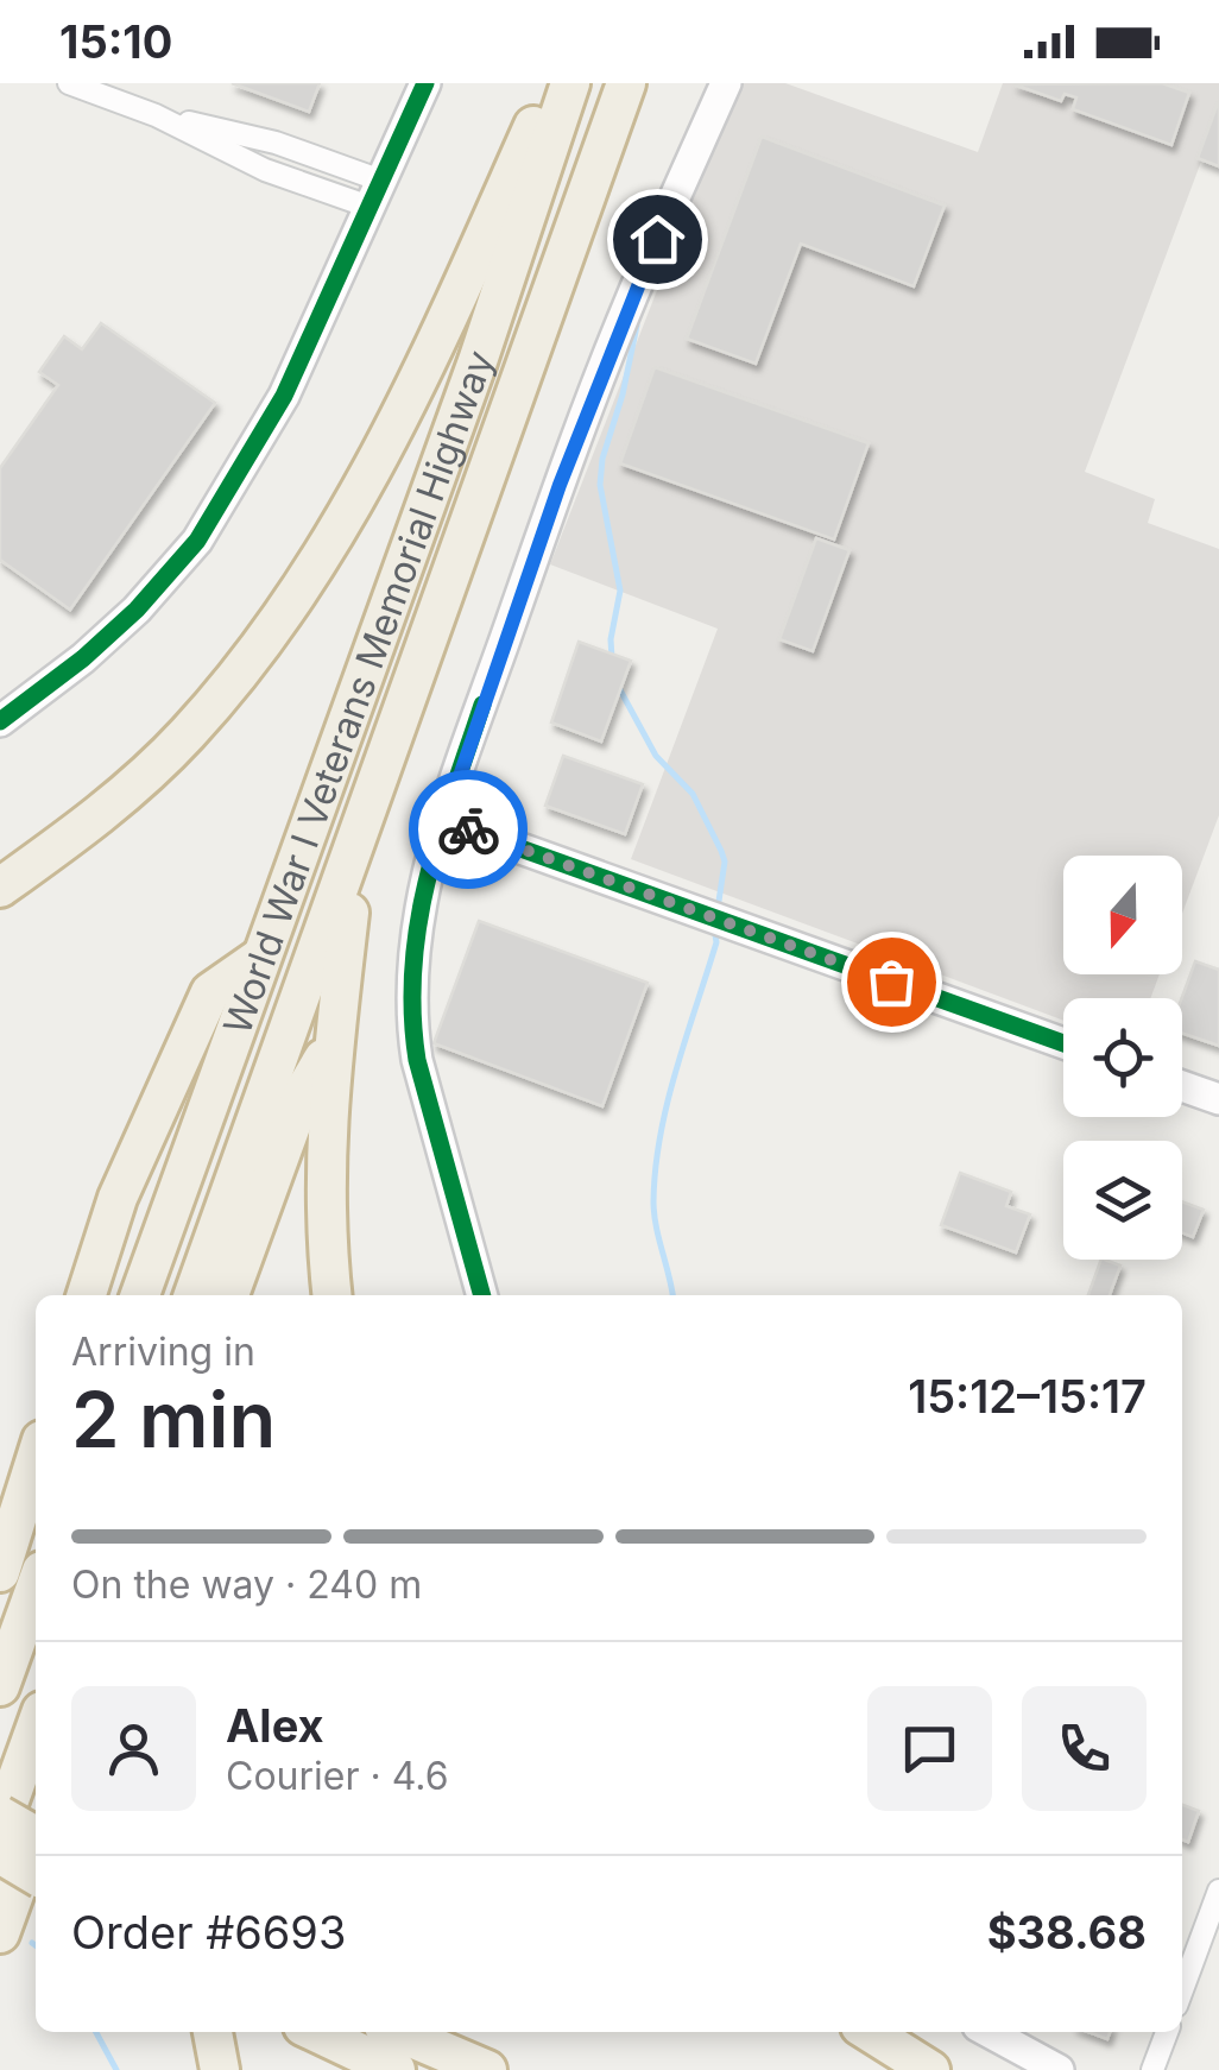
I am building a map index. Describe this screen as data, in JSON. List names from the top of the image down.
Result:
{
  "streets": {
    "highway": ["World War I Veterans Memorial Highway"]
  },
  "north": "bottom",
  "page": {
    "status": "15:10",
    "heading": ["2 min", "Arriving in", "15:12–15:17"],
    "panel": [
      "Alex",
      "Courier · 4.6",
      "Order #6693",
      "$38.68"
    ],
    "bar": "On the way · 240 m"
  }
}
